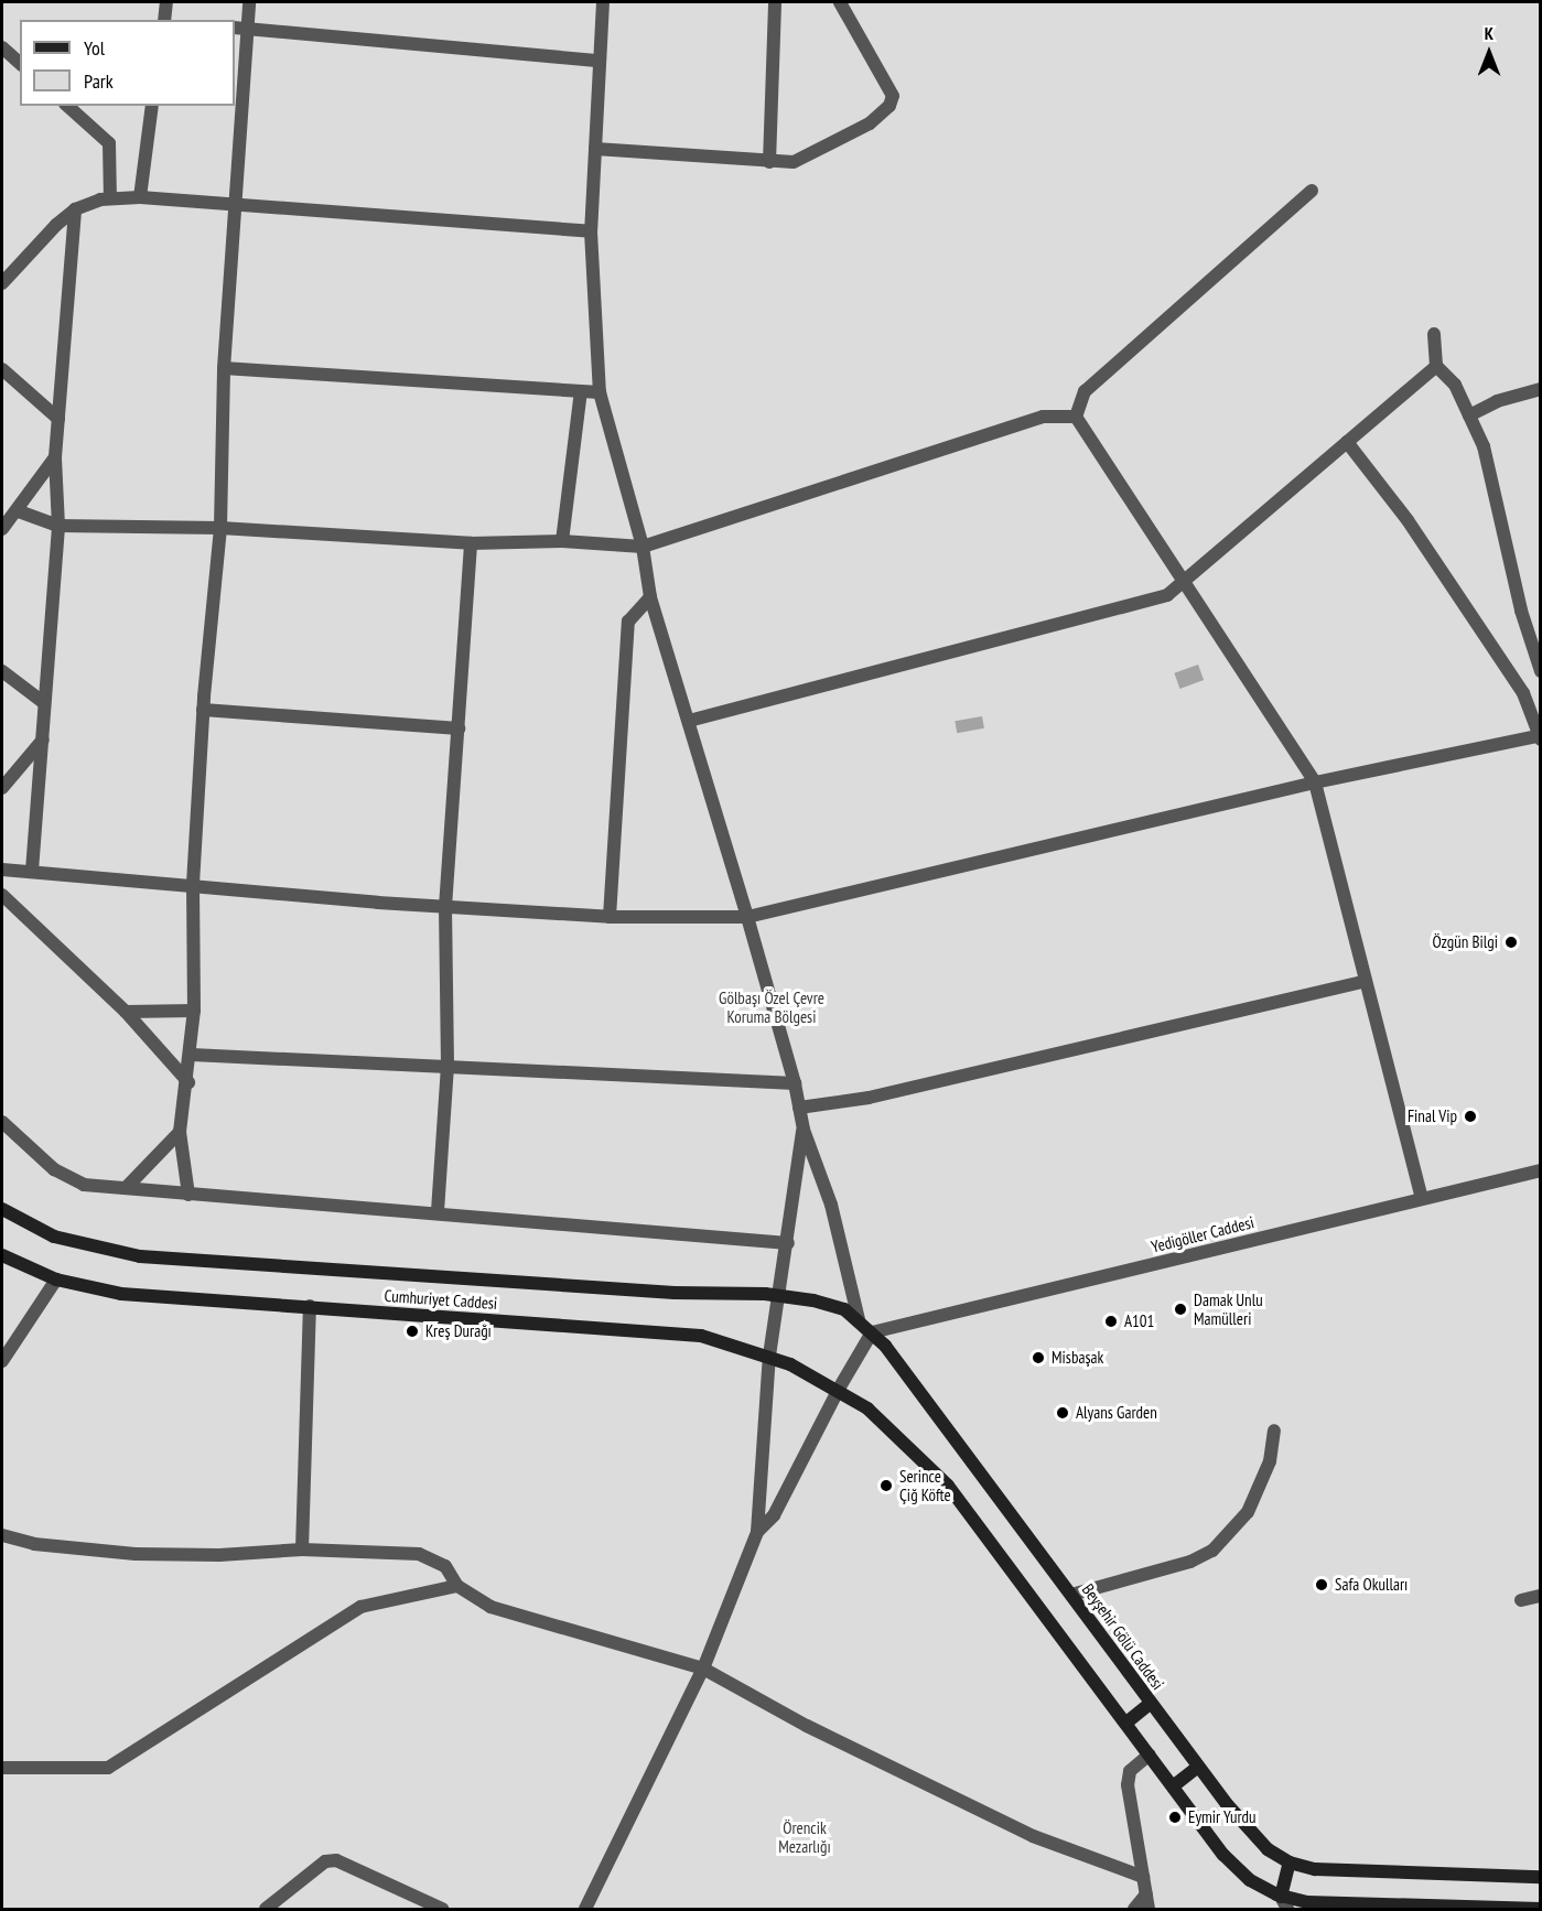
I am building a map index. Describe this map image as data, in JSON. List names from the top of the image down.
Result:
{
  "streets": {
    "main road": ["Cumhuriyet Caddesi", "Beyşehir Gölü Caddesi"],
    "street": ["Yedigöller Caddesi"]
  },
  "crossings": [
    ["Yedigöller Caddesi", "Beyşehir Gölü Caddesi"],
    ["Cumhuriyet Caddesi", "Beyşehir Gölü Caddesi"]
  ],
  "parks": ["Gölbaşı Özel Çevre Koruma Bölgesi", "Örencik Mezarlığı"],
  "places": [
    "Özgün Bilgi",
    "Final Vip",
    "Damak Unlu Mamülleri",
    "A101",
    "Kreş Durağı",
    "Misbaşak",
    "Alyans Garden",
    "Serince Çiğ Köfte",
    "Safa Okulları",
    "Eymir Yurdu"
  ],
  "legend": ["Yol", "Park"],
  "north": "top"
}
